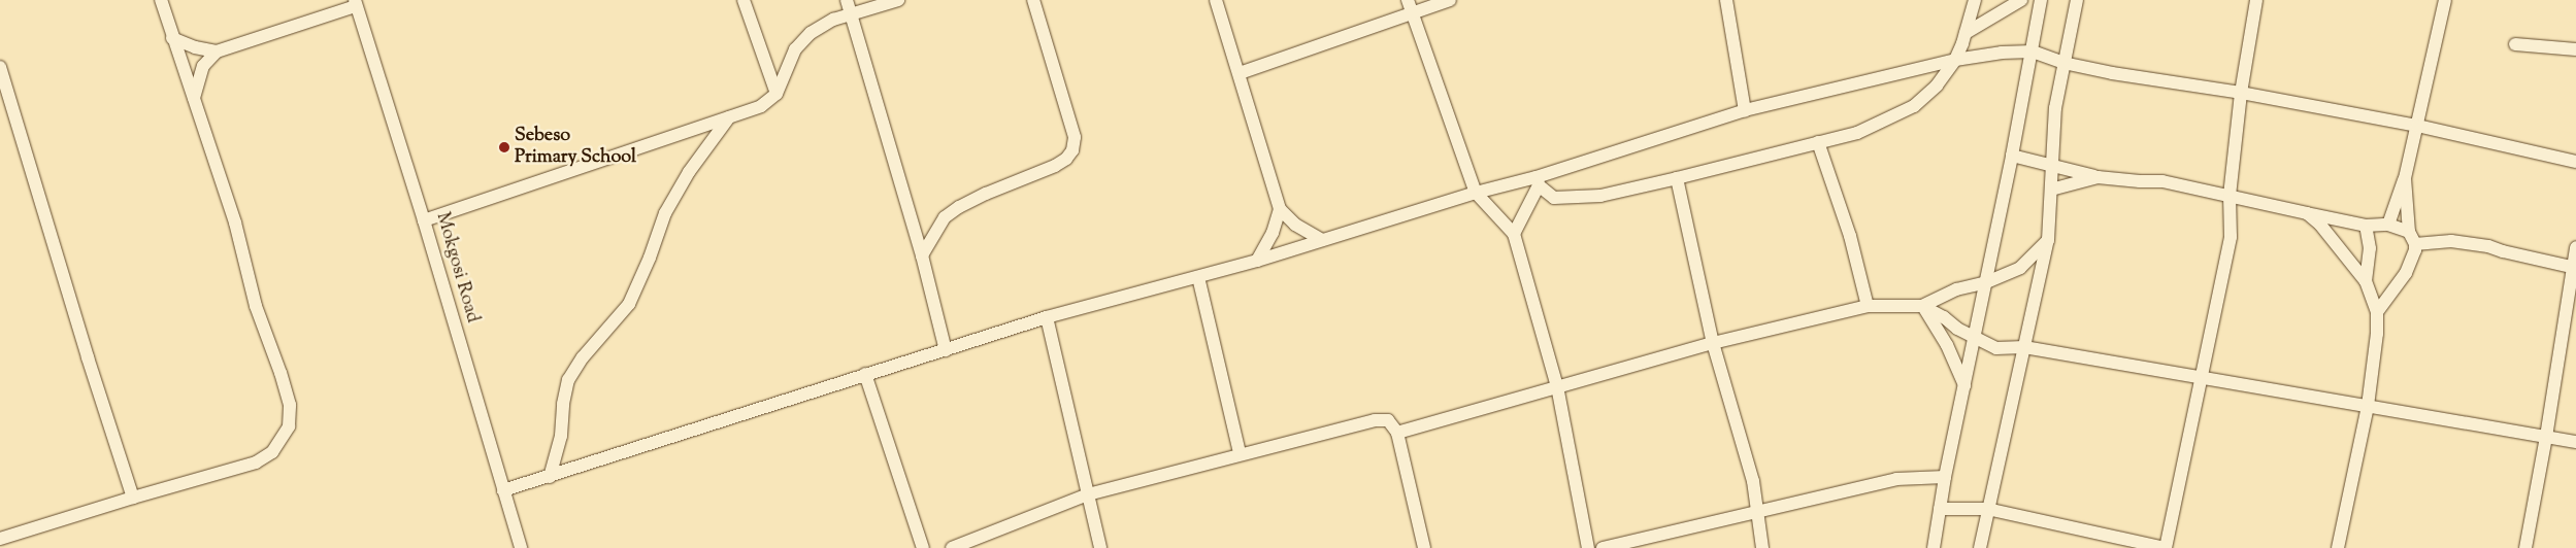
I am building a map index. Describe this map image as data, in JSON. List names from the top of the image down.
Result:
{
  "streets": {
    "street": ["Mokgosi Road"]
  },
  "places": ["Sebeso Primary School"]
}
